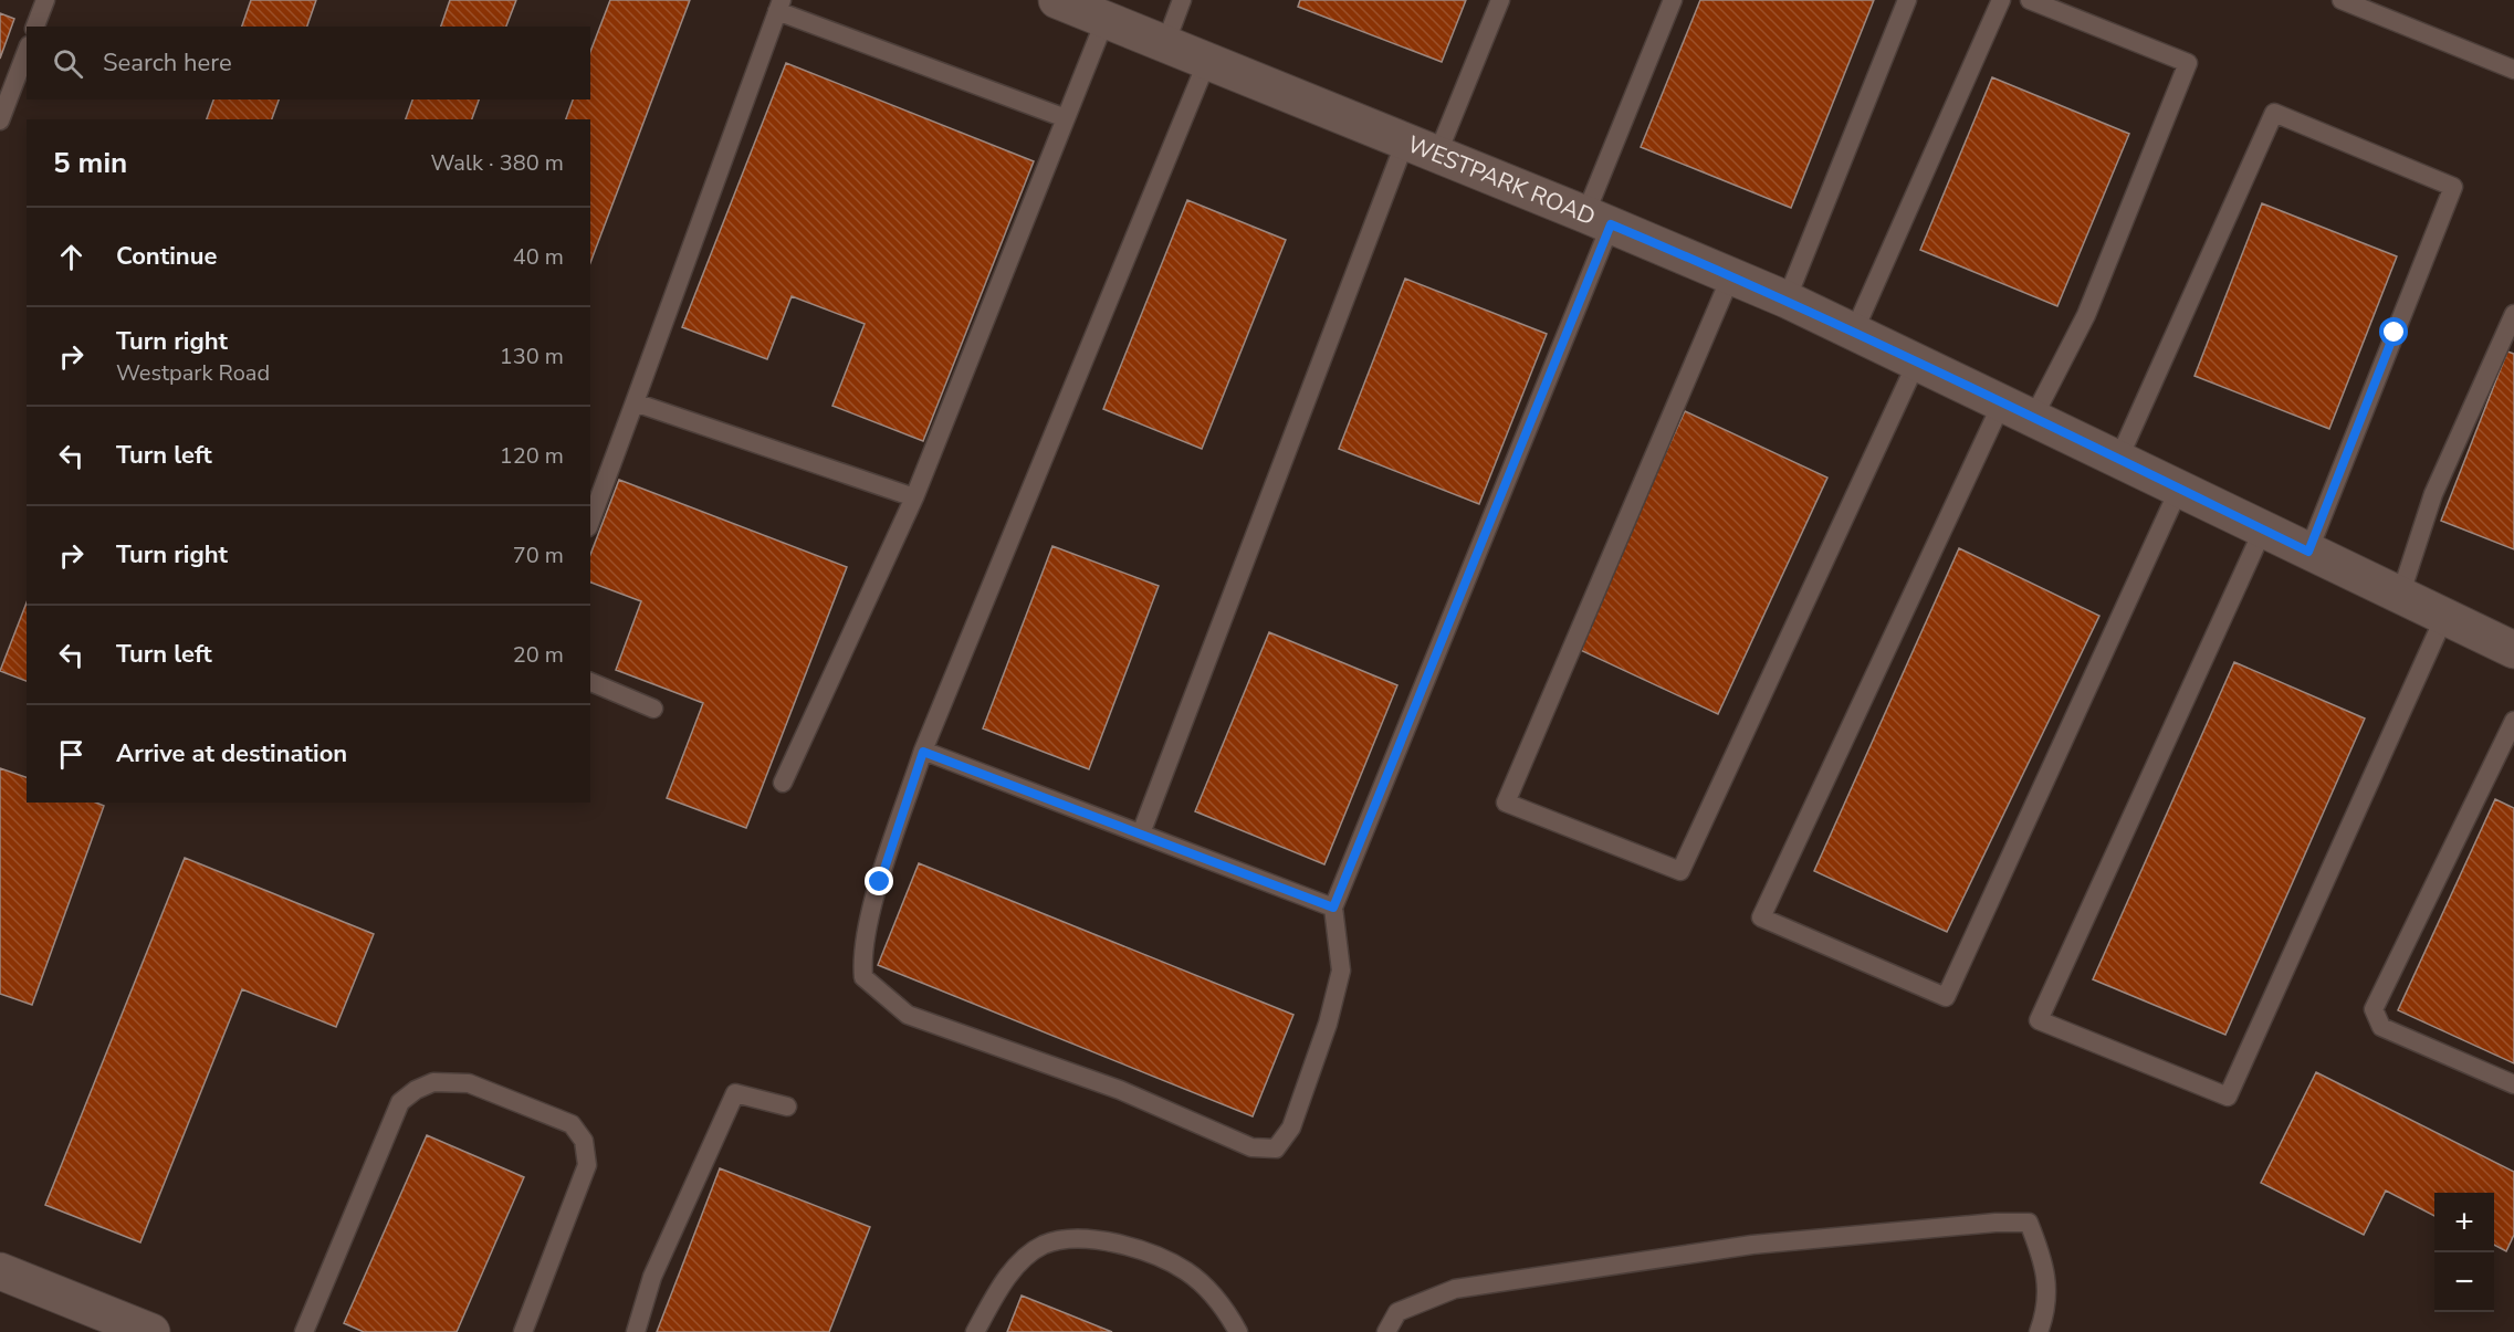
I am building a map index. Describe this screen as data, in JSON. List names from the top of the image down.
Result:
{
  "streets": {
    "street": ["WESTPARK ROAD"]
  },
  "page": {
    "search": "Search here",
    "heading": ["5 min", "Walk · 380 m"],
    "list": [
      ["Continue", "40 m"],
      ["Turn right", "Westpark Road", "130 m"],
      ["Turn left", "120 m"],
      ["Turn right", "70 m"],
      ["Turn left", "20 m"],
      "Arrive at destination"
    ],
    "map_buttons": ["+", "−"]
  }
}
